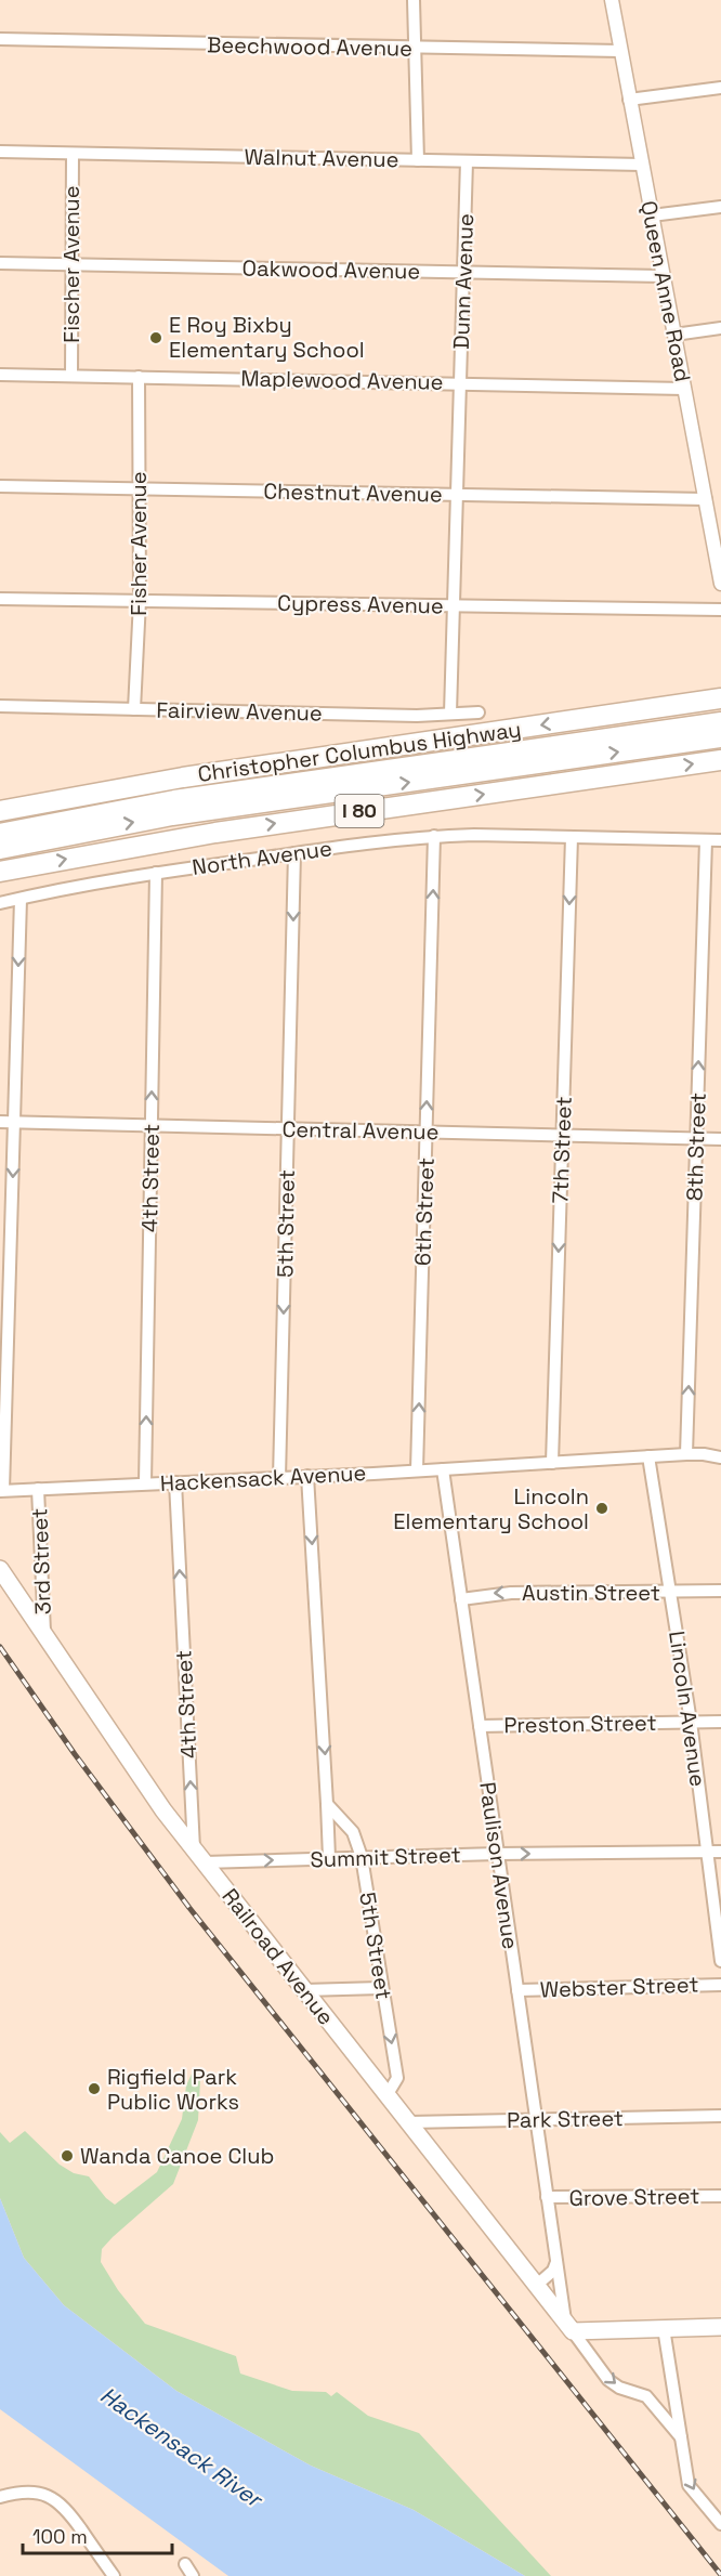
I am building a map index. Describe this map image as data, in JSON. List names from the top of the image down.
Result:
{
  "streets": {
    "highway": ["Christopher Columbus Highway", "I 80"],
    "main road": ["Railroad Avenue"],
    "street": [
      "Beechwood Avenue",
      "Walnut Avenue",
      "Fischer Avenue",
      "Oakwood Avenue",
      "Dunn Avenue",
      "Queen Anne Road",
      "Maplewood Avenue",
      "Chestnut Avenue",
      "Fisher Avenue",
      "Cypress Avenue",
      "Fairview Avenue",
      "North Avenue",
      "Central Avenue",
      "8th Street",
      "7th Street",
      "4th Street",
      "6th Street",
      "5th Street",
      "Hackensack Avenue",
      "3rd Street",
      "Austin Street",
      "Lincoln Avenue",
      "Preston Street",
      "Summit Street",
      "Paulison Avenue",
      "Webster Street",
      "Park Street",
      "Grove Street"
    ]
  },
  "crossings": [
    ["Beechwood Avenue", "Queen Anne Road"],
    ["Walnut Avenue", "Fischer Avenue"],
    ["Walnut Avenue", "Dunn Avenue"],
    ["Walnut Avenue", "Queen Anne Road"],
    ["Fischer Avenue", "Oakwood Avenue"],
    ["Fischer Avenue", "Maplewood Avenue"],
    ["Oakwood Avenue", "Dunn Avenue"],
    ["Oakwood Avenue", "Queen Anne Road"],
    ["Dunn Avenue", "Maplewood Avenue"],
    ["Dunn Avenue", "Chestnut Avenue"],
    ["Dunn Avenue", "Cypress Avenue"],
    ["Dunn Avenue", "Fairview Avenue"],
    ["Queen Anne Road", "Maplewood Avenue"],
    ["Queen Anne Road", "Chestnut Avenue"],
    ["Maplewood Avenue", "Fisher Avenue"],
    ["Chestnut Avenue", "Fisher Avenue"],
    ["Fisher Avenue", "Cypress Avenue"],
    ["Fisher Avenue", "Fairview Avenue"],
    ["North Avenue", "8th Street"],
    ["North Avenue", "7th Street"],
    ["North Avenue", "4th Street"],
    ["North Avenue", "6th Street"],
    ["North Avenue", "5th Street"],
    ["North Avenue", "3rd Street"],
    ["Central Avenue", "8th Street"],
    ["Central Avenue", "7th Street"],
    ["Central Avenue", "4th Street"],
    ["Central Avenue", "6th Street"],
    ["Central Avenue", "5th Street"],
    ["Central Avenue", "3rd Street"],
    ["8th Street", "Hackensack Avenue"],
    ["7th Street", "Hackensack Avenue"],
    ["4th Street", "Hackensack Avenue"],
    ["4th Street", "Railroad Avenue"],
    ["6th Street", "Hackensack Avenue"],
    ["5th Street", "Hackensack Avenue"],
    ["5th Street", "Summit Street"],
    ["5th Street", "Railroad Avenue"],
    ["Hackensack Avenue", "3rd Street"],
    ["Hackensack Avenue", "Lincoln Avenue"],
    ["Hackensack Avenue", "Paulison Avenue"],
    ["3rd Street", "Railroad Avenue"],
    ["Austin Street", "Lincoln Avenue"],
    ["Austin Street", "Paulison Avenue"],
    ["Lincoln Avenue", "Preston Street"],
    ["Lincoln Avenue", "Summit Street"],
    ["Preston Street", "Paulison Avenue"],
    ["Summit Street", "Paulison Avenue"],
    ["Summit Street", "Railroad Avenue"],
    ["Paulison Avenue", "Railroad Avenue"],
    ["Paulison Avenue", "Webster Street"],
    ["Paulison Avenue", "Park Street"],
    ["Paulison Avenue", "Grove Street"],
    ["Railroad Avenue", "Park Street"]
  ],
  "one_way": [
    "8th Street",
    "7th Street",
    "4th Street",
    "6th Street",
    "5th Street",
    "3rd Street",
    "Austin Street",
    "Summit Street"
  ],
  "water": ["Hackensack River"],
  "places": [
    "E Roy Bixby Elementary School",
    "Lincoln Elementary School",
    "Rigfield Park Public Works",
    "Wanda Canoe Club"
  ],
  "scale_bar": "100 m"
}
